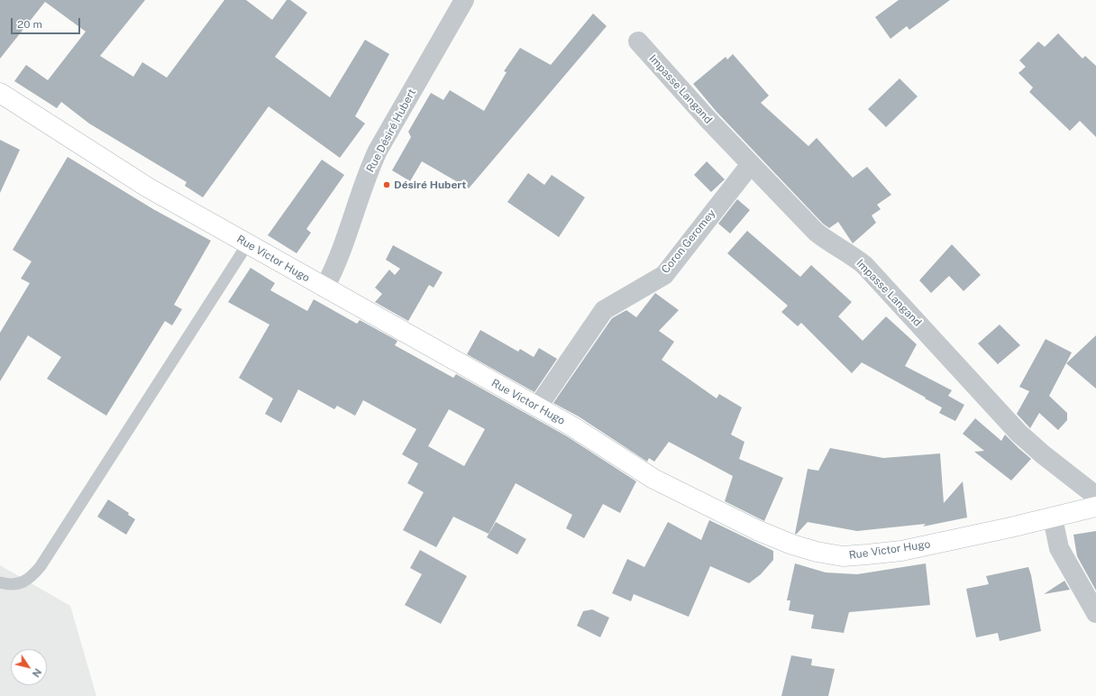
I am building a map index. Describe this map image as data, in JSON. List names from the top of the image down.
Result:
{
  "streets": {
    "street": [
      "Impasse Langand",
      "Rue Désiré Hubert",
      "Coron Geromey",
      "Rue Victor Hugo"
    ]
  },
  "crossings": [
    ["Impasse Langand", "Coron Geromey"],
    ["Rue Désiré Hubert", "Rue Victor Hugo"],
    ["Coron Geromey", "Rue Victor Hugo"]
  ],
  "places": ["Désiré Hubert"],
  "scale_bar": "20 m",
  "north": "bottom right"
}
